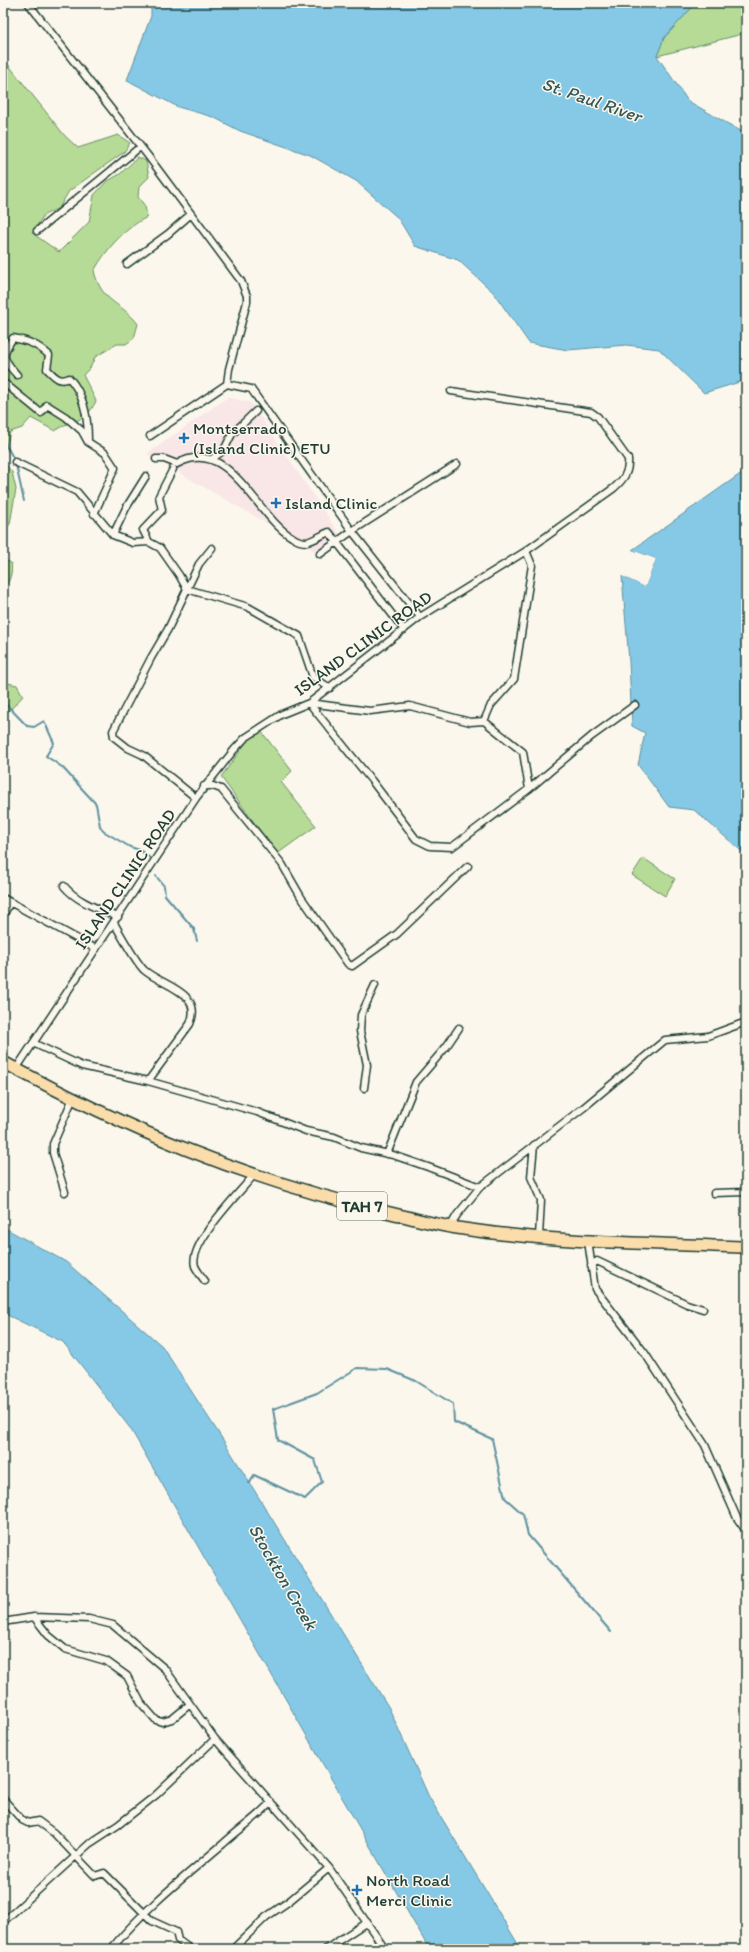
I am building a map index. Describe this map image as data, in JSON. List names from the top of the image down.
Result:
{
  "streets": {
    "highway": ["TAH 7"],
    "street": ["ISLAND CLINIC ROAD"]
  },
  "crossings": [
    ["ISLAND CLINIC ROAD", "TAH 7"]
  ],
  "water": ["St. Paul River", "Stockton Creek"],
  "places": {
    "health": ["Montserrado (Island Clinic) ETU", "Island Clinic", "North Road Merci Clinic"]
  }
}
